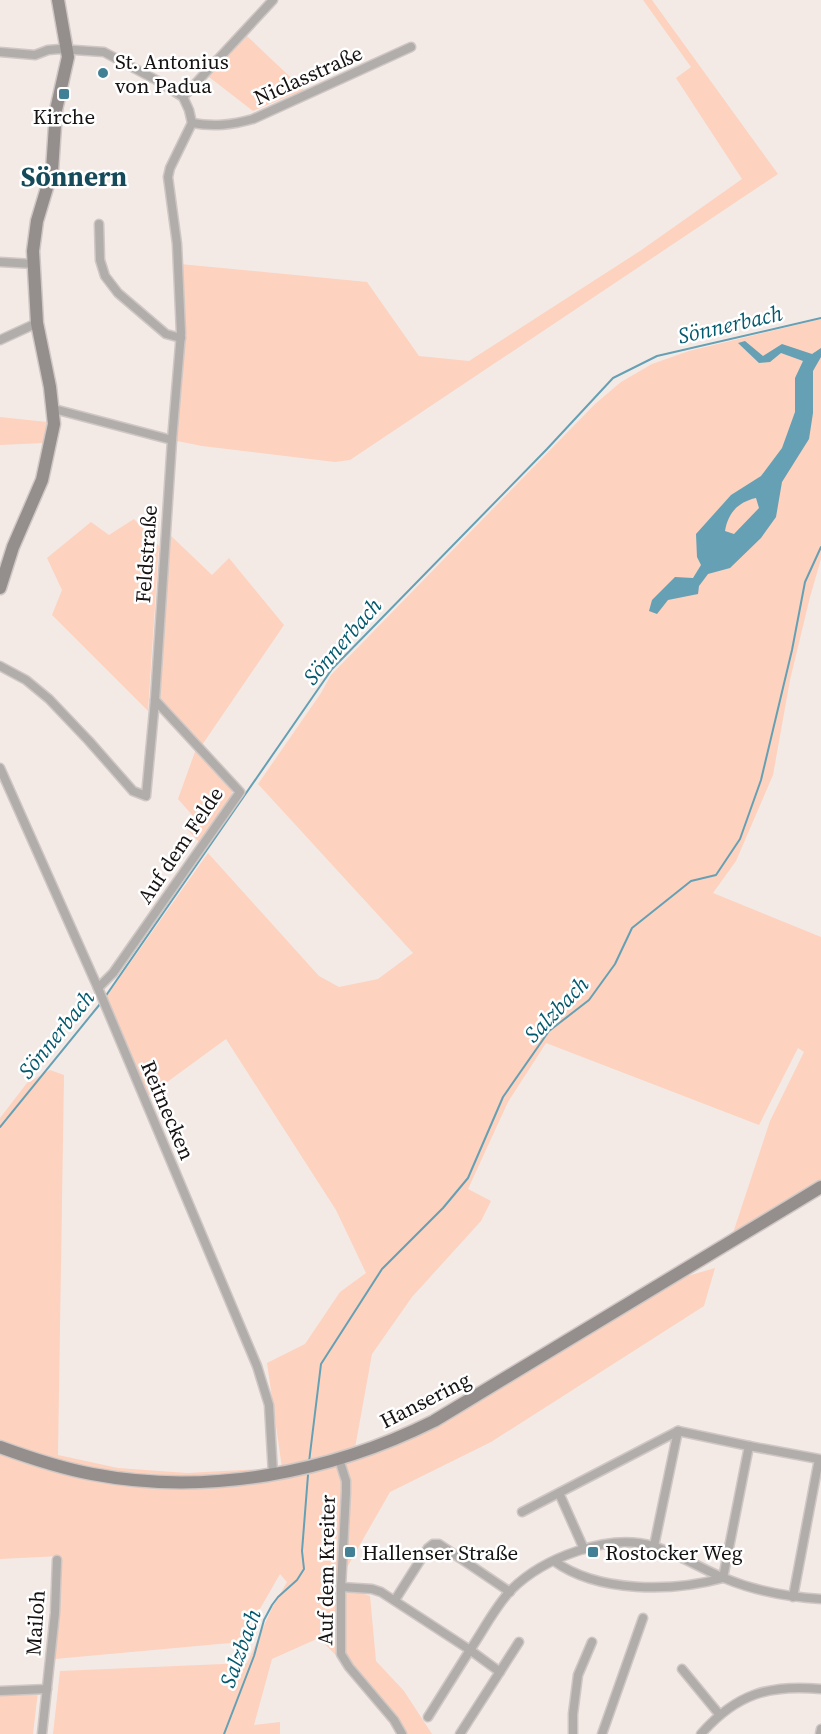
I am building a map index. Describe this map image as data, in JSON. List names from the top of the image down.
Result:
{
  "streets": {
    "street": [
      "Niclasstraße",
      "Feldstraße",
      "Auf dem Felde",
      "Reitnecken",
      "Hansering",
      "Auf dem Kreiter",
      "Mailoh"
    ]
  },
  "crossings": [
    ["Niclasstraße", "Feldstraße"],
    ["Feldstraße", "Auf dem Felde"],
    ["Auf dem Felde", "Reitnecken"],
    ["Reitnecken", "Hansering"],
    ["Hansering", "Auf dem Kreiter"]
  ],
  "districts": ["Sönnern"],
  "water": ["Sönnerbach", "Salzbach"],
  "places": {
    "other": ["St. Antonius von Padua"],
    "transit": ["Kirche", "Hallenser Straße", "Rostocker Weg"]
  }
}
